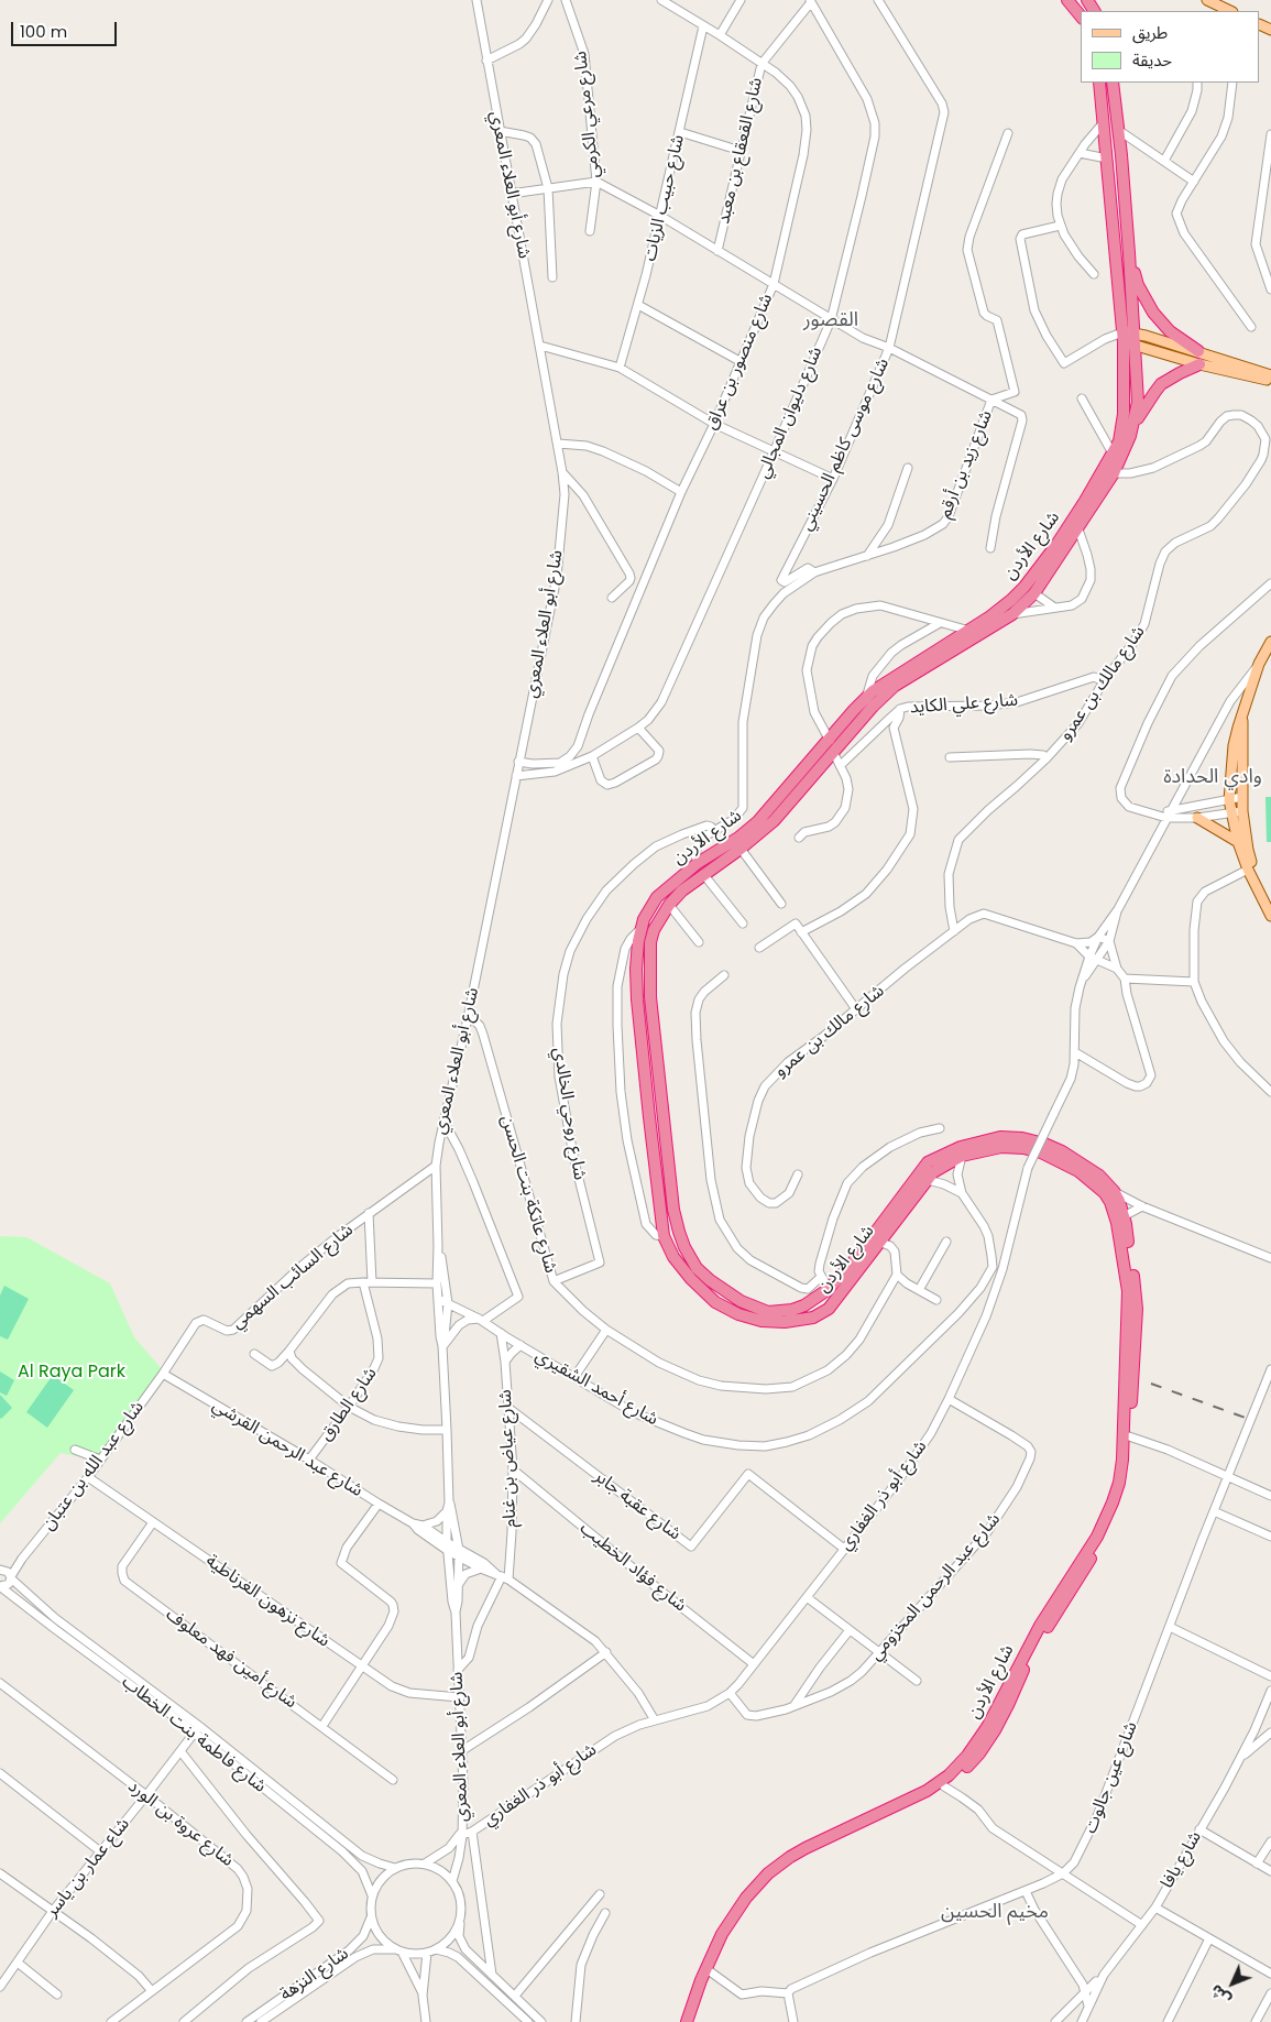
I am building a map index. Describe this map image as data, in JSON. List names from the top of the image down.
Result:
{
  "streets": {
    "highway": ["شارع الأردن"],
    "street": [
      "شارع مرعي الكرمي",
      "شارع القعقاع بن معبد",
      "شارع أبو العلاء المعري",
      "شارع حبيب الزيات",
      "شارع منصور بن عراق",
      "شارع دليوان المجالي",
      "شارع موسى كاظم الحسيني",
      "شارع زيد بن أرقم",
      "شارع مالك بن عمرو",
      "شارع علي الكايد",
      "شارع روحي الخالدي",
      "شارع عاتكة بنت الحسن",
      "شارع السائب السهمي",
      "شارع أحمد الشقيري",
      "شارع الطارق",
      "شارع عبد الرحمن القرشي",
      "شارع عياض بن غنام",
      "شارع عبد الله بن عتبان",
      "شارع أبو ذر الغفاري",
      "شارع عقبة جابر",
      "شارع فؤاد الخطيب",
      "شارع عبد الرحمن المخزومي",
      "شارع نزهون الغرناطية",
      "شارع أمين فهد معلوف",
      "شارع فاطمة بنت الخطاب",
      "شارع عين جالوت",
      "شارع عروة بن الورد",
      "شارع يافا",
      "شاع عمار بن ياسر",
      "شارع النزهة"
    ]
  },
  "crossings": [
    ["شارع مرعي الكرمي", "شارع موسى كاظم الحسيني"],
    ["شارع القعقاع بن معبد", "شارع منصور بن عراق"],
    ["شارع القعقاع بن معبد", "شارع دليوان المجالي"],
    ["شارع القعقاع بن معبد", "شارع موسى كاظم الحسيني"],
    ["شارع أبو العلاء المعري", "شارع دليوان المجالي"],
    ["شارع أبو العلاء المعري", "شارع عاتكة بنت الحسن"],
    ["شارع أبو العلاء المعري", "شارع السائب السهمي"],
    ["شارع أبو العلاء المعري", "شارع أحمد الشقيري"],
    ["شارع أبو العلاء المعري", "شارع عبد الرحمن القرشي"],
    ["شارع أبو العلاء المعري", "شارع أبو ذر الغفاري"],
    ["شارع أبو العلاء المعري", "شارع نزهون الغرناطية"],
    ["شارع أبو العلاء المعري", "شارع فاطمة بنت الخطاب"],
    ["شارع أبو العلاء المعري", "شارع النزهة"],
    ["شارع حبيب الزيات", "شارع منصور بن عراق"],
    ["شارع حبيب الزيات", "شارع موسى كاظم الحسيني"],
    ["شارع منصور بن عراق", "شارع دليوان المجالي"],
    ["شارع منصور بن عراق", "شارع موسى كاظم الحسيني"],
    ["شارع دليوان المجالي", "شارع موسى كاظم الحسيني"],
    ["شارع موسى كاظم الحسيني", "شارع زيد بن أرقم"],
    ["شارع الأردن", "شارع مالك بن عمرو"],
    ["شارع مالك بن عمرو", "شارع علي الكايد"],
    ["شارع مالك بن عمرو", "شارع أبو ذر الغفاري"],
    ["شارع روحي الخالدي", "شارع عاتكة بنت الحسن"],
    ["شارع السائب السهمي", "شارع الطارق"],
    ["شارع السائب السهمي", "شارع عبد الرحمن القرشي"],
    ["شارع السائب السهمي", "شارع عبد الله بن عتبان"],
    ["شارع أحمد الشقيري", "شارع عياض بن غنام"],
    ["شارع الطارق", "شارع عبد الرحمن القرشي"],
    ["شارع عبد الرحمن القرشي", "شارع عياض بن غنام"],
    ["شارع عبد الرحمن القرشي", "شارع عبد الله بن عتبان"],
    ["شارع عبد الرحمن القرشي", "شارع أبو ذر الغفاري"],
    ["شارع عياض بن غنام", "شارع عقبة جابر"],
    ["شارع عياض بن غنام", "شارع فؤاد الخطيب"],
    ["شارع عبد الله بن عتبان", "شارع نزهون الغرناطية"],
    ["شارع عبد الله بن عتبان", "شارع فاطمة بنت الخطاب"],
    ["شارع أبو ذر الغفاري", "شارع عقبة جابر"],
    ["شارع أبو ذر الغفاري", "شارع فؤاد الخطيب"],
    ["شارع أبو ذر الغفاري", "شارع عبد الرحمن المخزومي"],
    ["شارع أبو ذر الغفاري", "شارع فاطمة بنت الخطاب"],
    ["شارع أبو ذر الغفاري", "شارع النزهة"],
    ["شارع نزهون الغرناطية", "شارع أمين فهد معلوف"],
    ["شارع فاطمة بنت الخطاب", "شاع عمار بن ياسر"],
    ["شارع فاطمة بنت الخطاب", "شارع النزهة"],
    ["شارع عروة بن الورد", "شاع عمار بن ياسر"]
  ],
  "districts": ["القصور", "وادي الحدادة", "مخيم الحسين"],
  "parks": ["Al Raya Park"],
  "legend": ["طريق", "حديقة"],
  "scale_bar": "100 m",
  "north": "bottom left"
}
